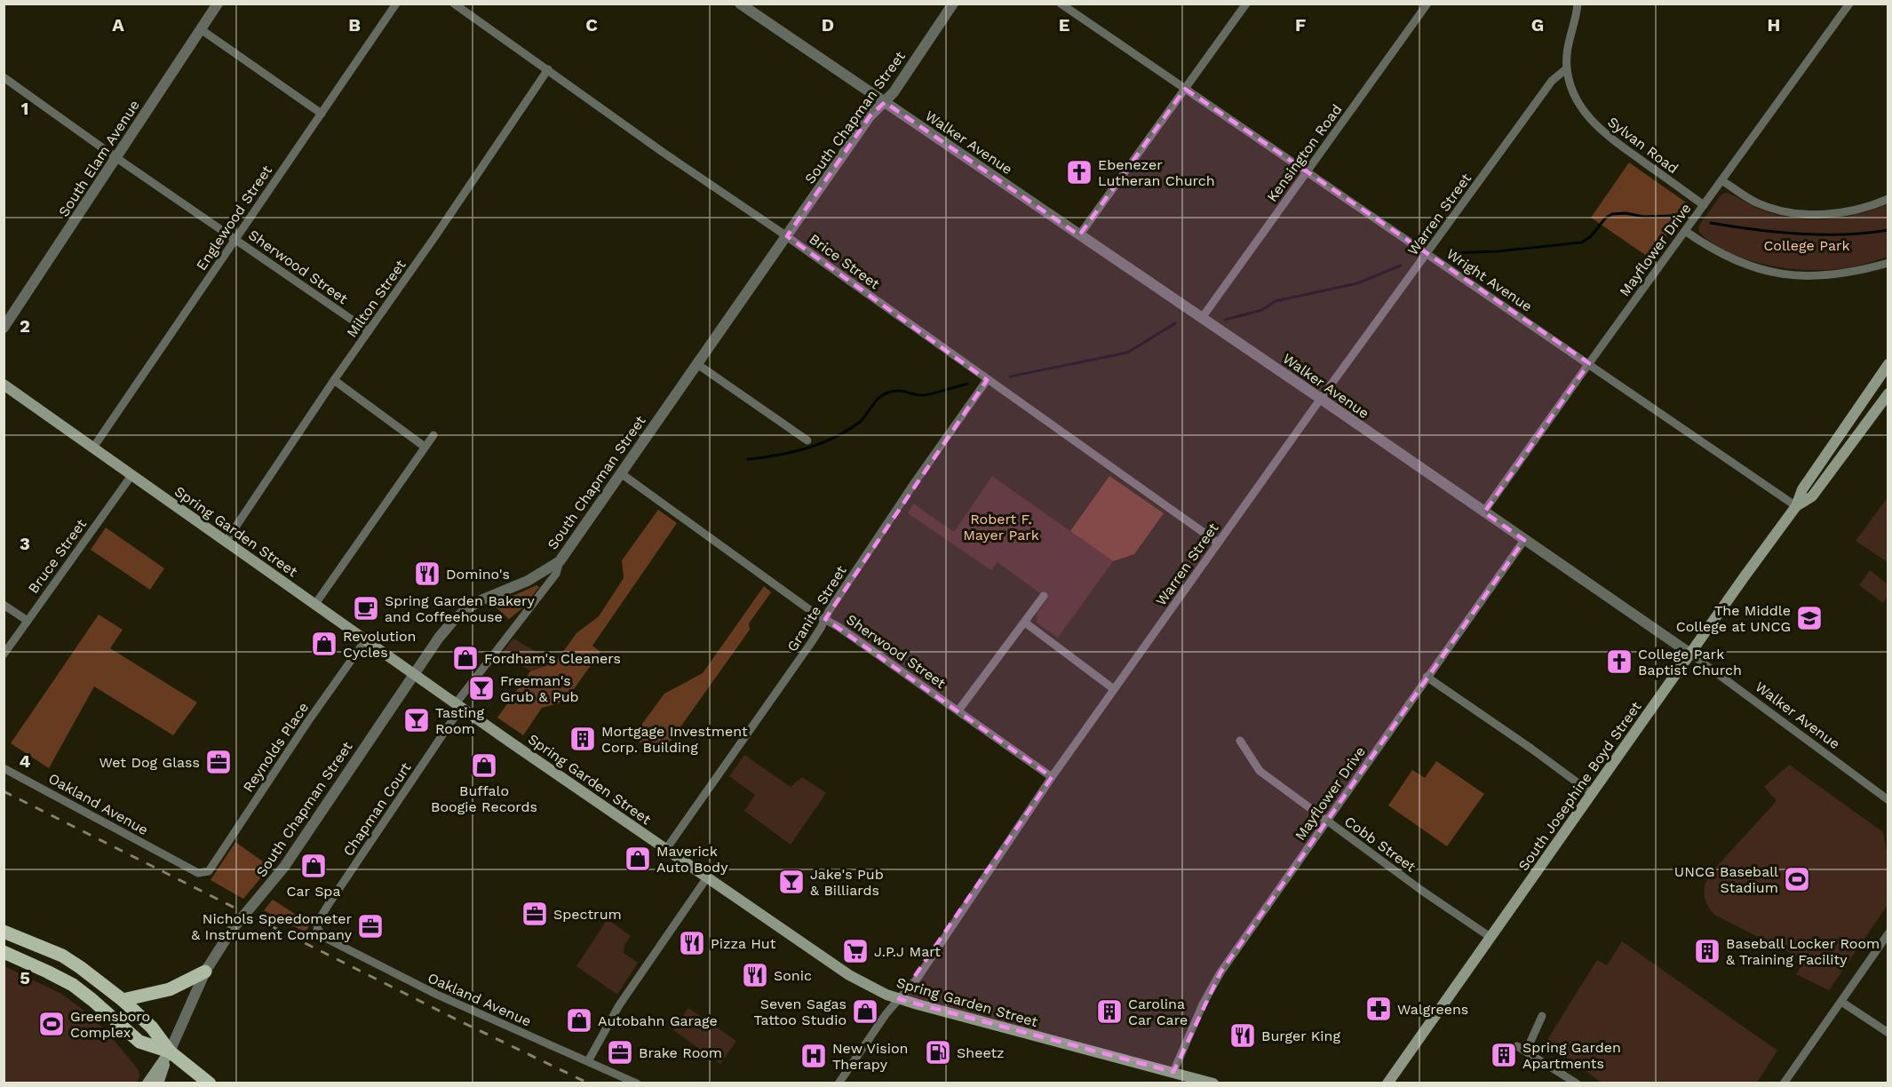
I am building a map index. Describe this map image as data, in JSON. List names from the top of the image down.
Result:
{
  "streets": {
    "main road": ["Spring Garden Street", "South Josephine Boyd Street"],
    "street": [
      "South Chapman Street",
      "Walker Avenue",
      "Sylvan Road",
      "Kensington Road",
      "South Elam Avenue",
      "Warren Street",
      "Englewood Street",
      "Mayflower Drive",
      "Brice Street",
      "Sherwood Street",
      "Wright Avenue",
      "Milton Street",
      "Bruce Street",
      "Granite Street",
      "Reynolds Place",
      "Oakland Avenue",
      "Chapman Court",
      "Cobb Street"
    ]
  },
  "crossings": [
    ["South Chapman Street", "Walker Avenue"],
    ["South Chapman Street", "Brice Street"],
    ["South Chapman Street", "Sherwood Street"],
    ["South Chapman Street", "Spring Garden Street"],
    ["South Chapman Street", "Chapman Court"],
    ["Walker Avenue", "Kensington Road"],
    ["Walker Avenue", "Warren Street"],
    ["Walker Avenue", "Mayflower Drive"],
    ["Walker Avenue", "South Josephine Boyd Street"],
    ["Sylvan Road", "Warren Street"],
    ["Sylvan Road", "Mayflower Drive"],
    ["Kensington Road", "Wright Avenue"],
    ["South Elam Avenue", "Sherwood Street"],
    ["Warren Street", "Brice Street"],
    ["Warren Street", "Sherwood Street"],
    ["Warren Street", "Wright Avenue"],
    ["Warren Street", "Spring Garden Street"],
    ["Englewood Street", "Sherwood Street"],
    ["Englewood Street", "Spring Garden Street"],
    ["Mayflower Drive", "Wright Avenue"],
    ["Mayflower Drive", "Spring Garden Street"],
    ["Mayflower Drive", "Cobb Street"],
    ["Brice Street", "Milton Street"],
    ["Brice Street", "Granite Street"],
    ["Sherwood Street", "Milton Street"],
    ["Sherwood Street", "Granite Street"],
    ["Wright Avenue", "South Josephine Boyd Street"],
    ["Milton Street", "Spring Garden Street"],
    ["Spring Garden Street", "Bruce Street"],
    ["Spring Garden Street", "Granite Street"],
    ["Spring Garden Street", "Reynolds Place"],
    ["Spring Garden Street", "Chapman Court"],
    ["Reynolds Place", "Oakland Avenue"],
    ["South Josephine Boyd Street", "Cobb Street"],
    ["Oakland Avenue", "Chapman Court"]
  ],
  "parks": ["College Park", "Robert F. Mayer Park"],
  "places": {
    "church": ["Ebenezer Lutheran Church", "College Park Baptist Church"],
    "restaurant": [
      "Domino's",
      "Pizza Hut",
      "Sonic",
      "Burger King"
    ],
    "cafe": ["Spring Garden Bakery and Coffeehouse"],
    "school or university": ["The Middle College at UNCG"],
    "shop": [
      "Revolution Cycles",
      "Fordham's Cleaners",
      "Buffalo Boogie Records",
      "Maverick Auto Body",
      "Car Spa",
      "Seven Sagas Tattoo Studio",
      "Autobahn Garage"
    ],
    "bar": ["Freeman's Grub & Pub", "Tasting Room", "Jake's Pub & Billiards"],
    "building": [
      "Mortgage Investment Corp. Building",
      "Baseball Locker Room & Training Facility",
      "Carolina Car Care",
      "Spring Garden Apartments"
    ],
    "office": [
      "Wet Dog Glass",
      "Spectrum",
      "Nichols Speedometer & Instrument Company",
      "Brake Room"
    ],
    "sports": ["UNCG Baseball Stadium", "Greensboro Complex"],
    "supermarket": ["J.P.J Mart"],
    "pharmacy": ["Walgreens"],
    "fuel station": ["Sheetz"],
    "hospital": ["New Vision Therapy"]
  },
  "grid": {
    "columns": [
      "A",
      "B",
      "C",
      "D",
      "E",
      "F",
      "G",
      "H"
    ],
    "rows": [
      "1",
      "2",
      "3",
      "4",
      "5"
    ]
  }
}
